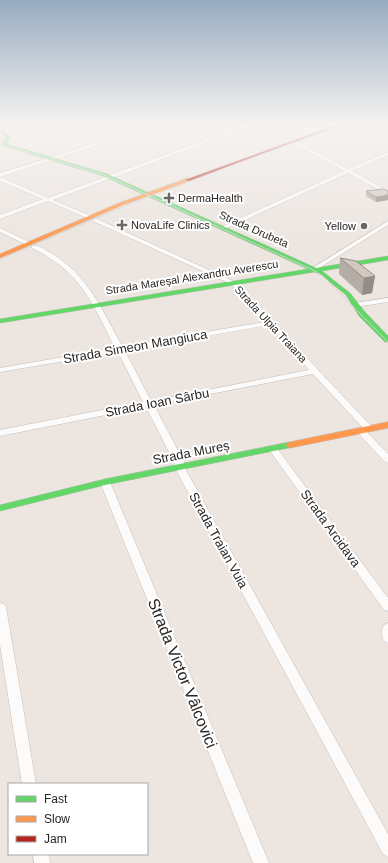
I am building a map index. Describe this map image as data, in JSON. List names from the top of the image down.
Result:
{
  "streets": {
    "street": [
      "Strada Drubeta",
      "Strada Mareșal Alexandru Averescu",
      "Strada Ulpia Traiana",
      "Strada Simeon Mangiuca",
      "Strada Ioan Sârbu",
      "Strada Mureș",
      "Strada Arcidava",
      "Strada Traian Vuia",
      "Strada Victor Vâlcovici"
    ]
  },
  "crossings": [
    ["Strada Drubeta", "Strada Mareșal Alexandru Averescu"],
    ["Strada Mareșal Alexandru Averescu", "Strada Ulpia Traiana"],
    ["Strada Mareșal Alexandru Averescu", "Strada Traian Vuia"],
    ["Strada Ulpia Traiana", "Strada Simeon Mangiuca"],
    ["Strada Ulpia Traiana", "Strada Ioan Sârbu"],
    ["Strada Ulpia Traiana", "Strada Mureș"],
    ["Strada Simeon Mangiuca", "Strada Traian Vuia"],
    ["Strada Ioan Sârbu", "Strada Traian Vuia"],
    ["Strada Mureș", "Strada Arcidava"],
    ["Strada Mureș", "Strada Traian Vuia"],
    ["Strada Mureș", "Strada Victor Vâlcovici"]
  ],
  "places": {
    "health": ["DermaHealth", "NovaLife Clinics"],
    "other": ["Yellow"]
  },
  "legend": ["Fast", "Slow", "Jam"]
}
